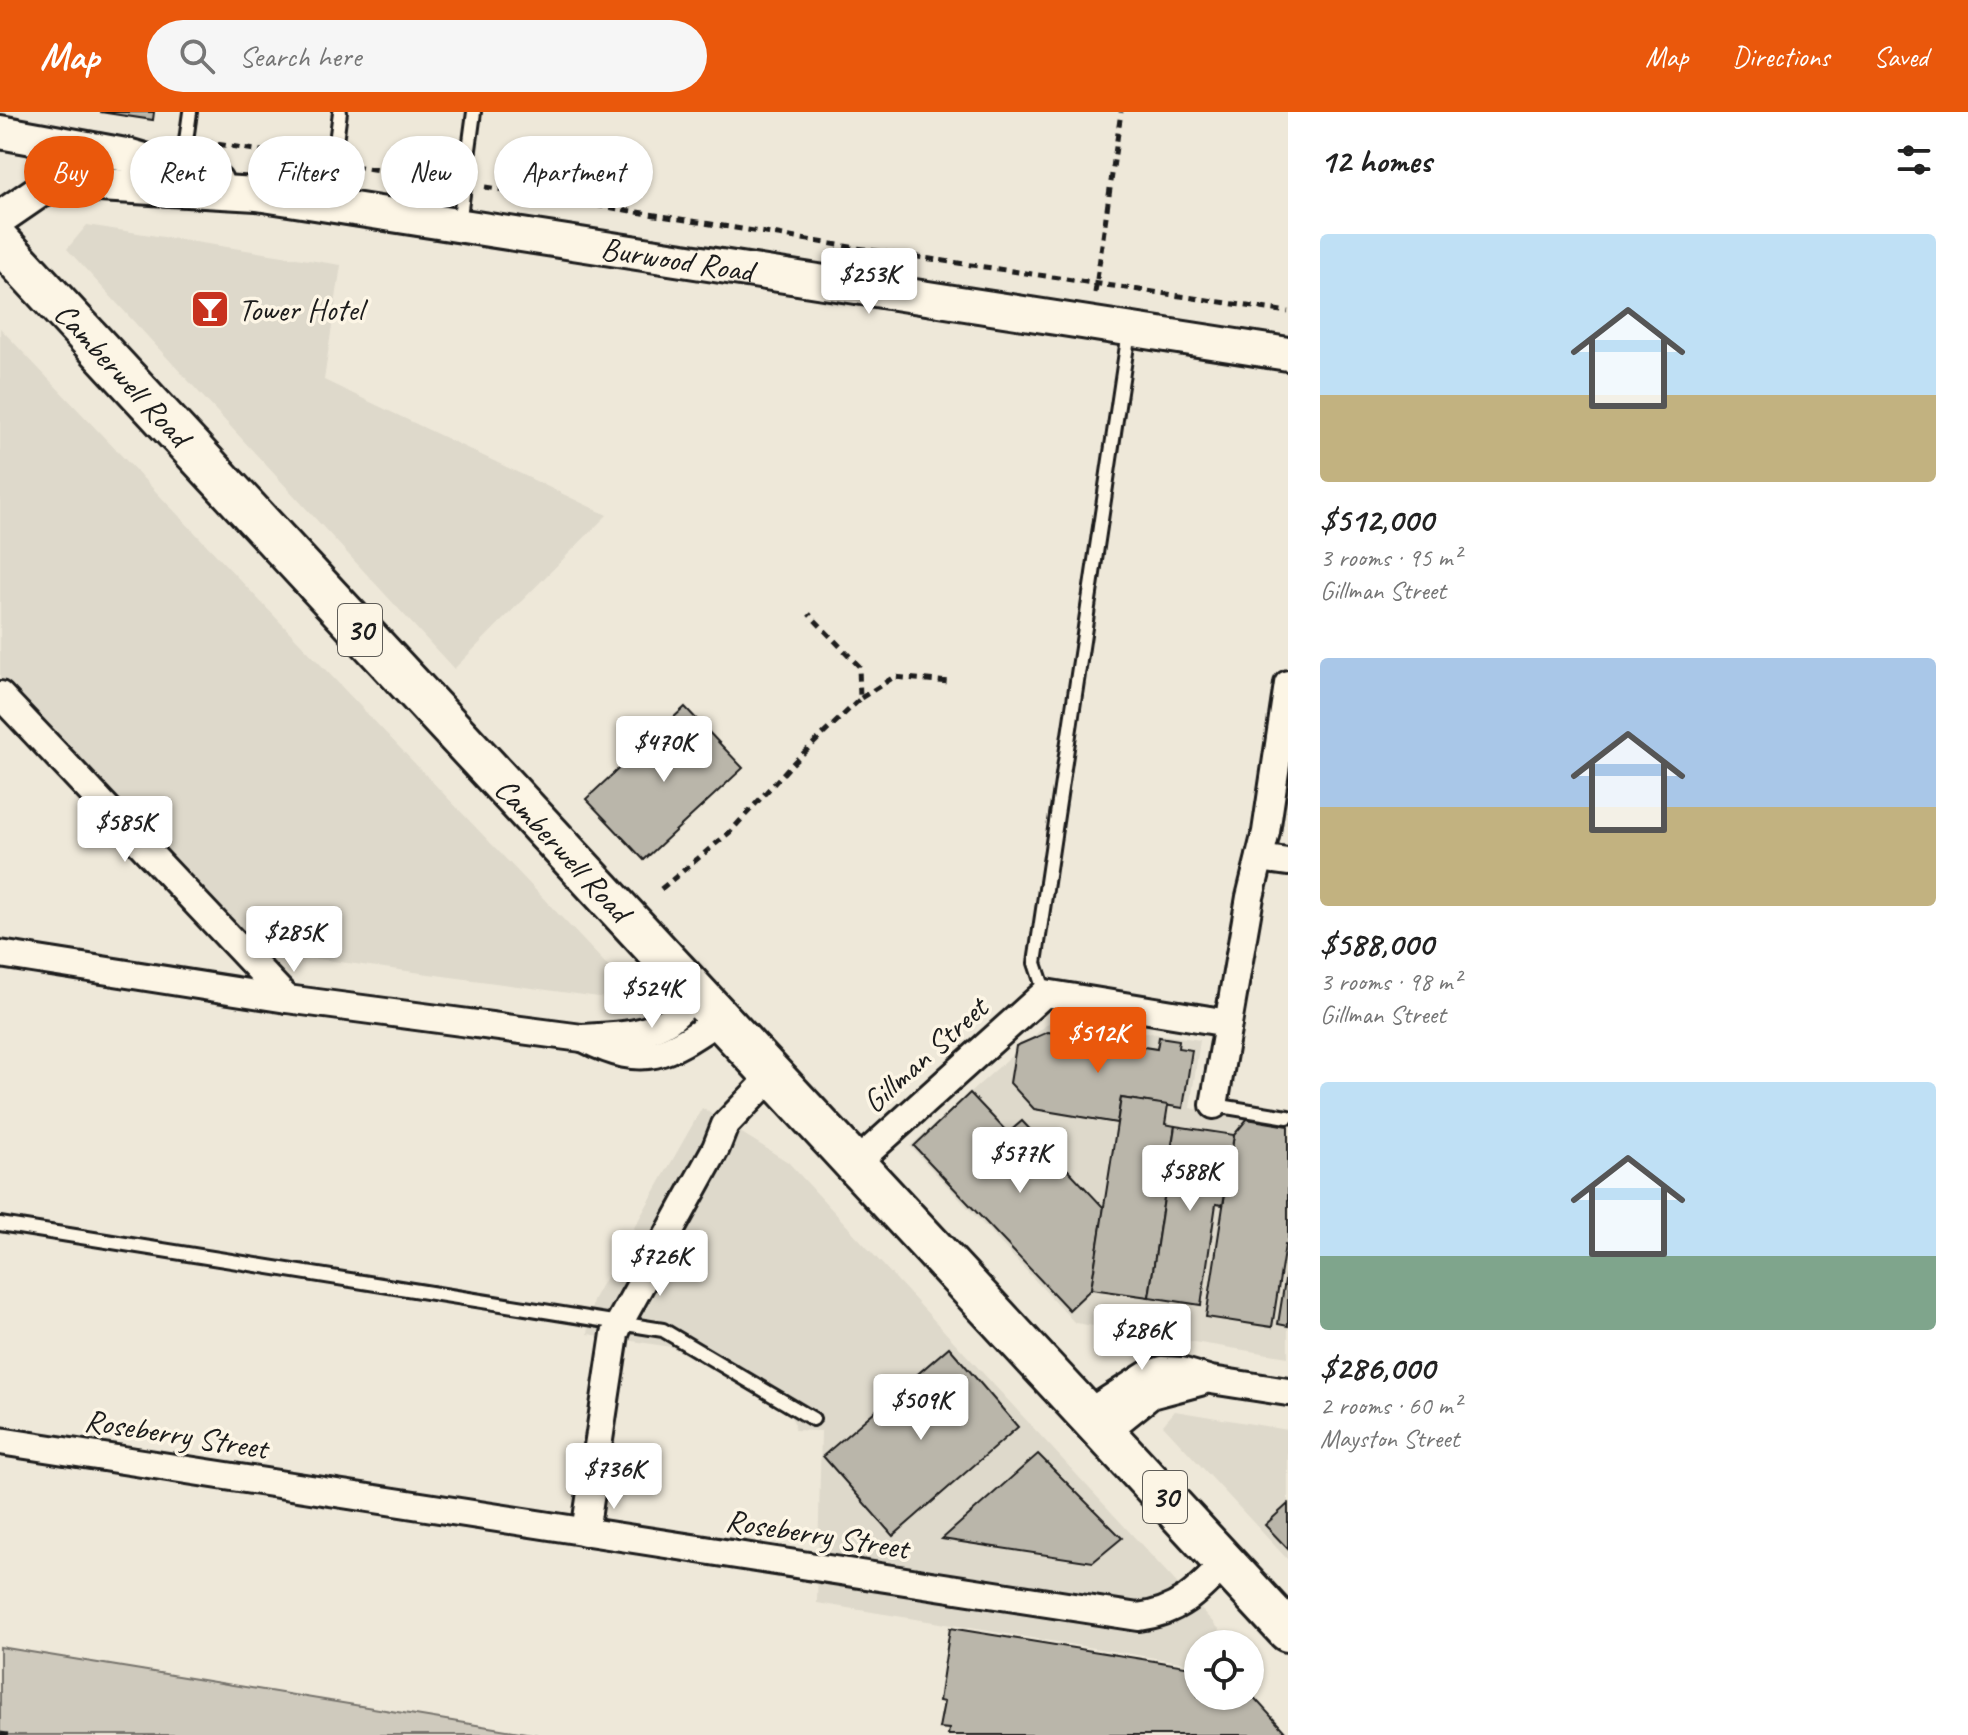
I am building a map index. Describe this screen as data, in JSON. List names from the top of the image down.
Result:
{
  "streets": {
    "main road": ["Camberwell Road", "30"],
    "street": ["Burwood Road", "Gillman Street", "Roseberry Street"]
  },
  "crossings": [
    ["Camberwell Road", "Gillman Street"],
    ["Camberwell Road", "Roseberry Street"]
  ],
  "places": {
    "bar": ["Tower Hotel"]
  },
  "page": {
    "header": "Map",
    "search": "Search here",
    "nav": ["Map", "Directions", "Saved"],
    "heading": "12 homes",
    "chip": [
      "Buy",
      "Rent",
      "Filters",
      "New",
      "Apartment"
    ],
    "list": [
      {
        "name": "$512,000",
        "note": "3 rooms · 95 m² · Gillman Street"
      },
      {
        "name": "$588,000",
        "note": "3 rooms · 98 m² · Gillman Street"
      },
      {
        "name": "$286,000",
        "note": "2 rooms · 60 m² · Mayston Street"
      }
    ],
    "price": [
      "$253K",
      "$470K",
      "$585K",
      "$285K",
      "$524K",
      "$512K",
      "$577K",
      "$588K",
      "$726K",
      "$286K",
      "$509K",
      "$736K"
    ]
  }
}
